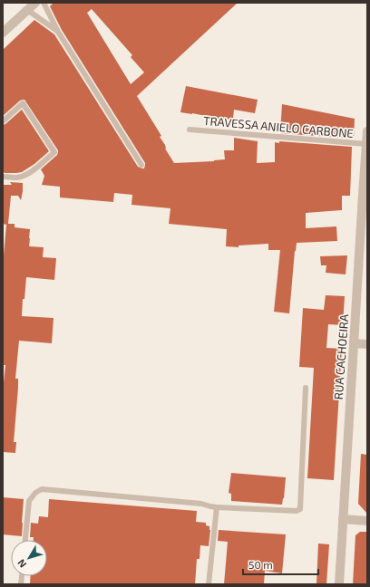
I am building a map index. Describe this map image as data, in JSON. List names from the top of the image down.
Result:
{
  "streets": {
    "street": ["RUA CACHOEIRA"],
    "lane": ["TRAVESSA ANIELO CARBONE"]
  },
  "crossings": [
    ["TRAVESSA ANIELO CARBONE", "RUA CACHOEIRA"]
  ],
  "scale_bar": "50 m",
  "north": "bottom left"
}
